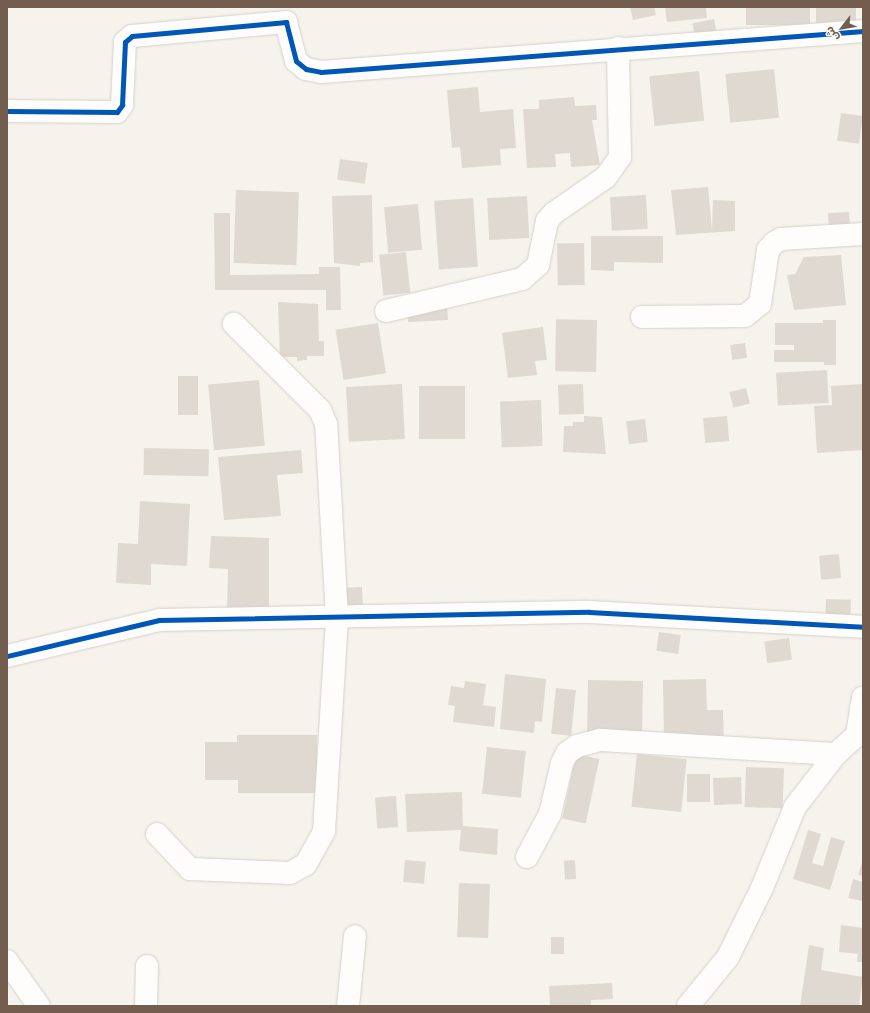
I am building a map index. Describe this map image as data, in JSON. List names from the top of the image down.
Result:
{
  "north": "bottom left"
}
